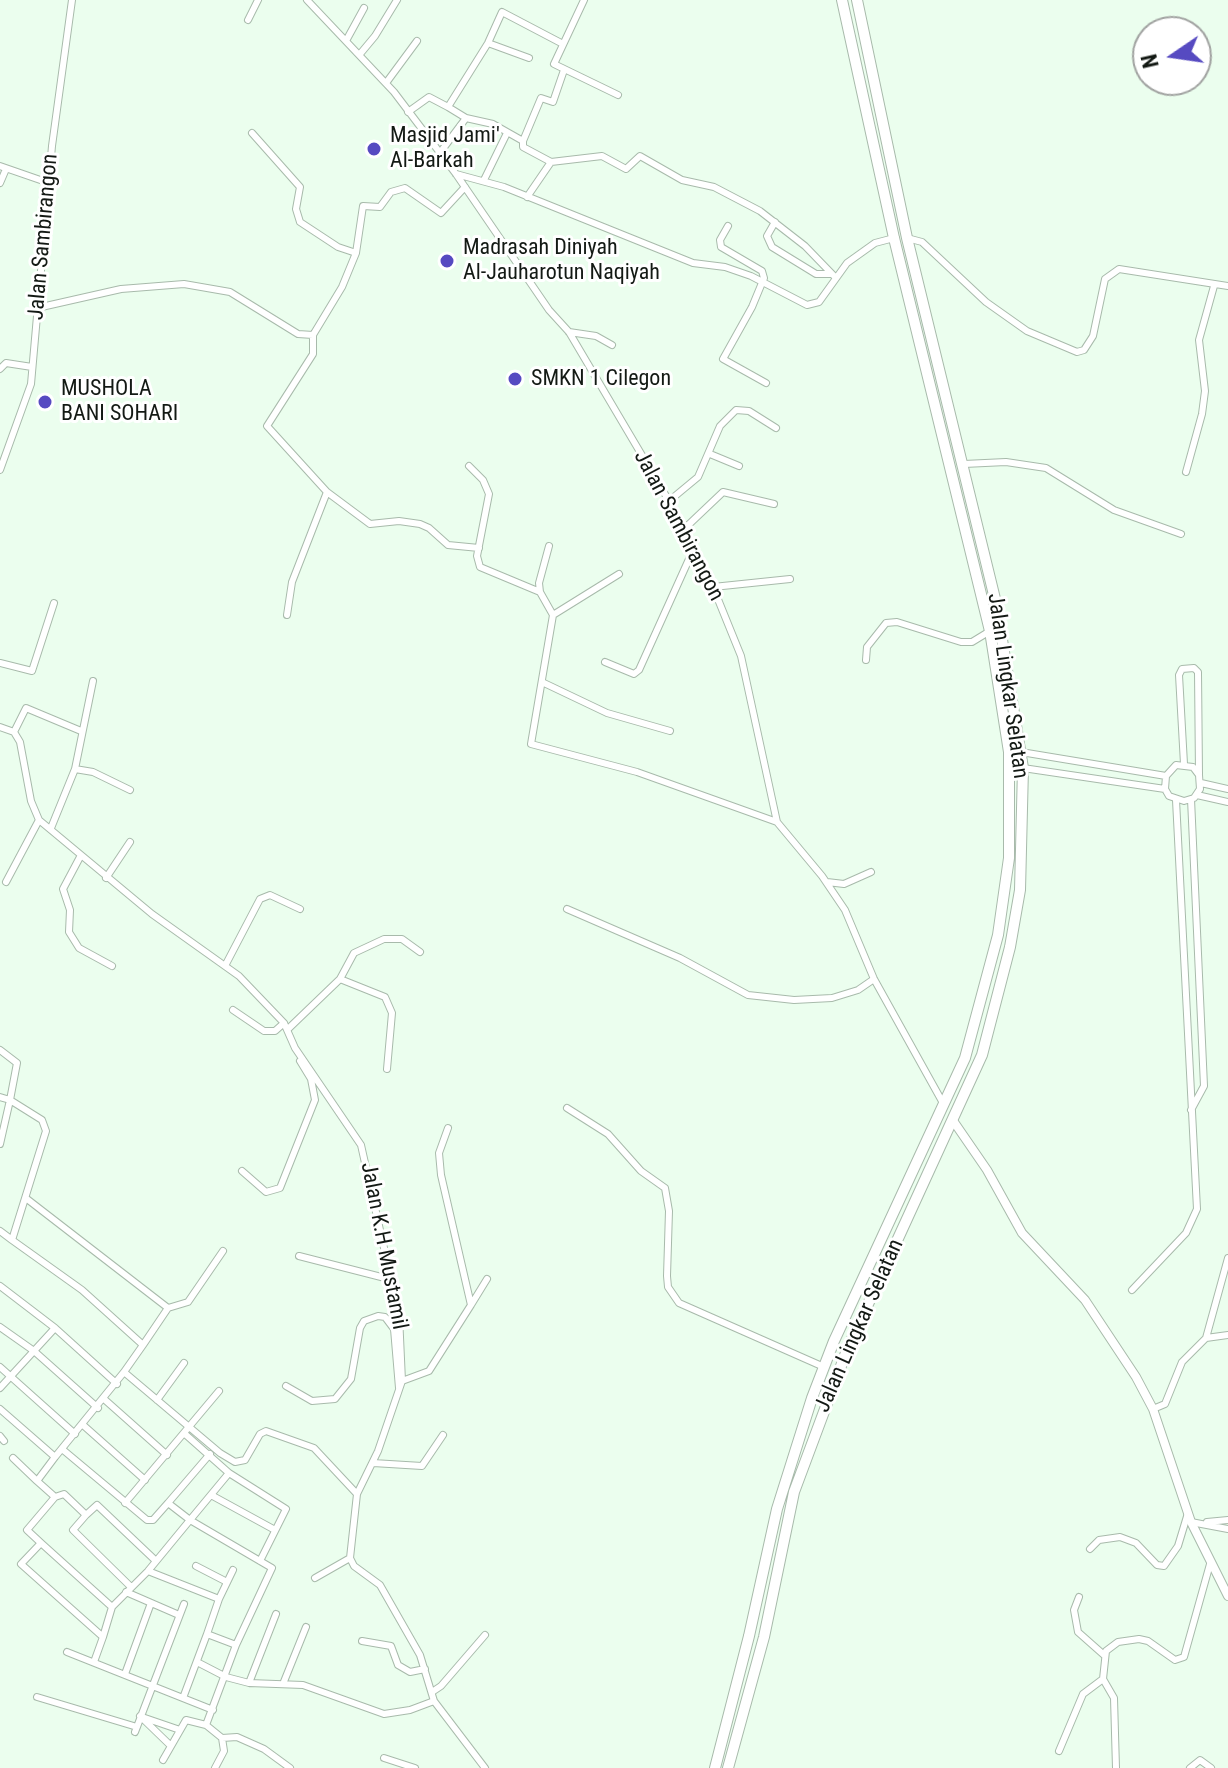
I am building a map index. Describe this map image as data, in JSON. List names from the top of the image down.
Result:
{
  "streets": {
    "highway": ["Jalan Lingkar Selatan"],
    "street": ["Jalan Sambirangon", "Jalan K.H Mustamil"]
  },
  "crossings": [
    ["Jalan Sambirangon", "Jalan Lingkar Selatan"]
  ],
  "places": [
    "Masjid Jami' Al-Barkah",
    "Madrasah Diniyah Al-Jauharotun Naqiyah",
    "SMKN 1 Cilegon",
    "MUSHOLA BANI SOHARI"
  ],
  "north": "left"
}
